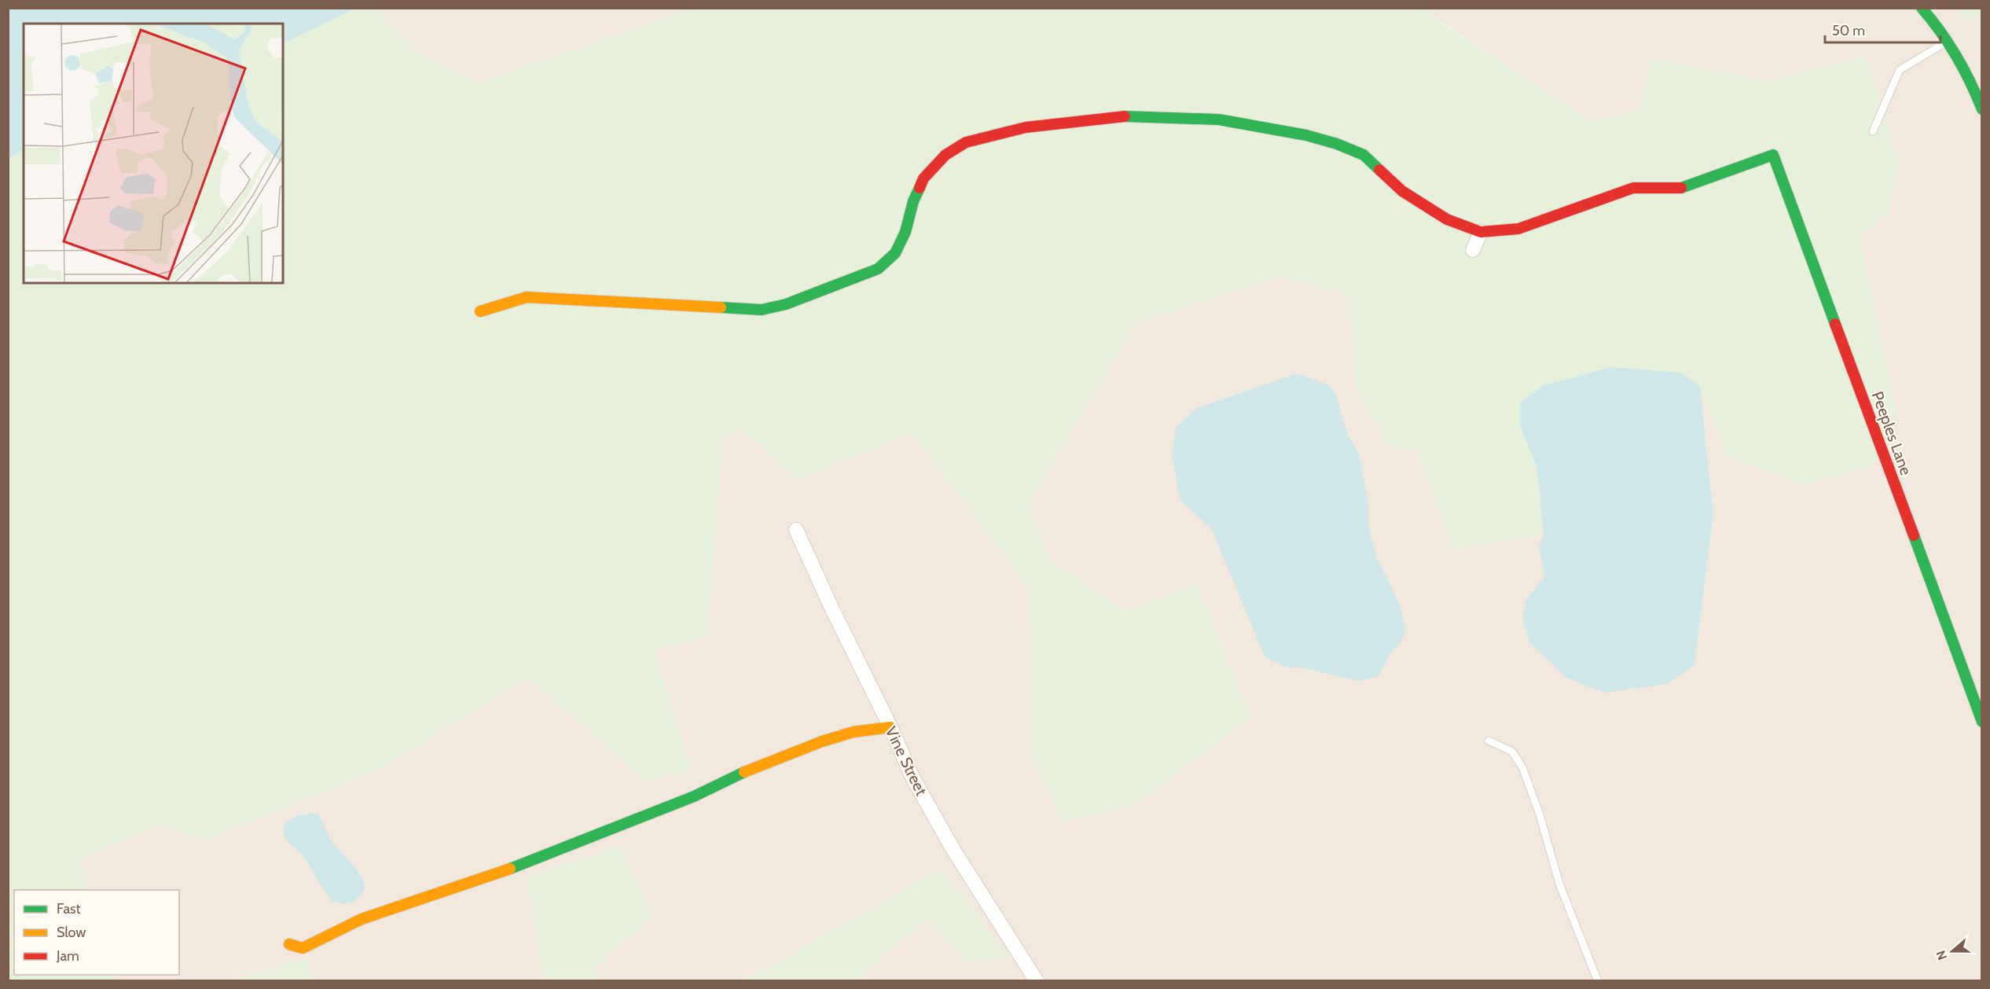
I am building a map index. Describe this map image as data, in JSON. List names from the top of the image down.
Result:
{
  "streets": {
    "street": ["Peeples Lane", "Vine Street"]
  },
  "legend": ["Fast", "Slow", "Jam"],
  "scale_bar": "50 m",
  "north": "left"
}
